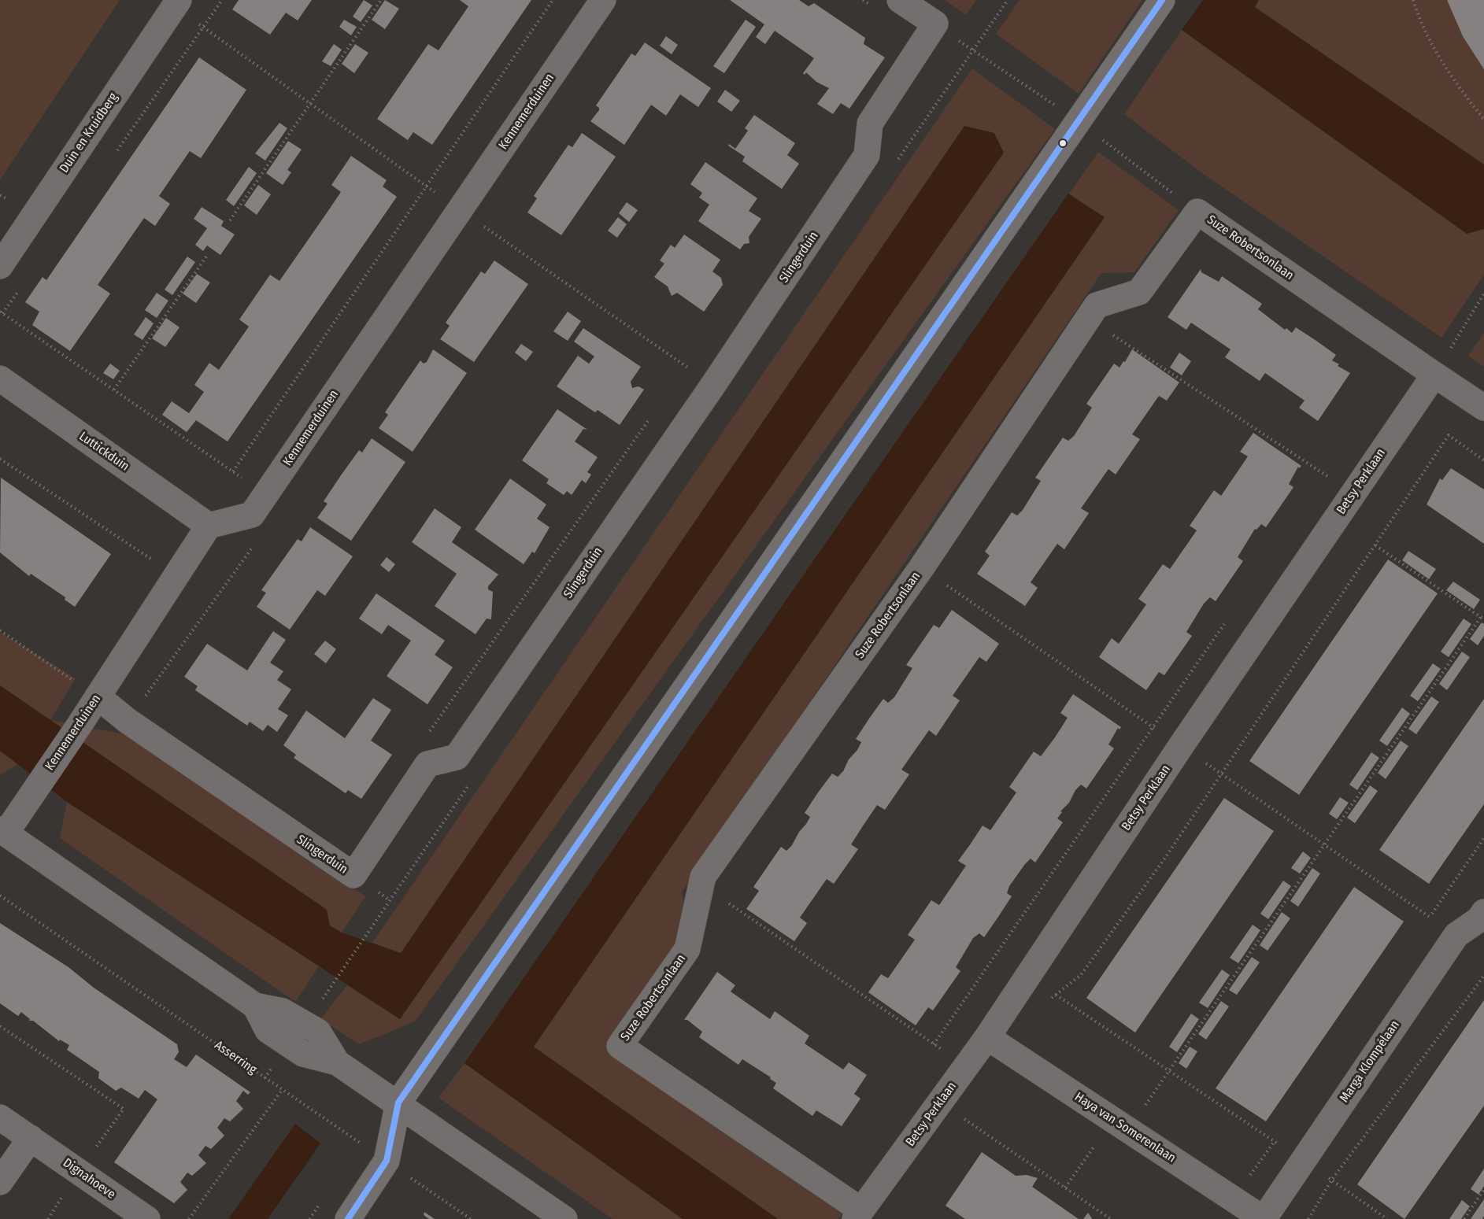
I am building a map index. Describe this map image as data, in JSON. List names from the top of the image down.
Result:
{
  "streets": {
    "street": [
      "Kennemerduinen",
      "Duin en Kruidberg",
      "Suze Robertsonlaan",
      "Slingerduin",
      "Luttickduin",
      "Betsy Perklaan",
      "Marga Klompélaan",
      "Haya van Somerenlaan",
      "Dignahoeve"
    ],
    "path": ["Asserring"]
  },
  "crossings": [
    ["Kennemerduinen", "Slingerduin"],
    ["Kennemerduinen", "Luttickduin"],
    ["Suze Robertsonlaan", "Betsy Perklaan"],
    ["Betsy Perklaan", "Haya van Somerenlaan"],
    ["Marga Klompélaan", "Haya van Somerenlaan"]
  ]
}
